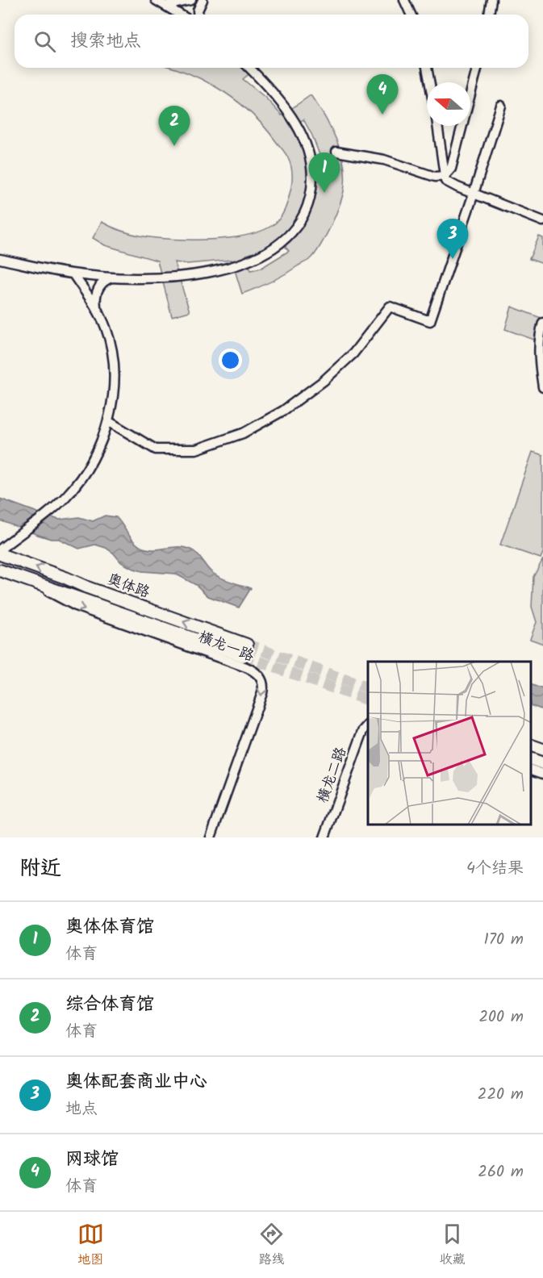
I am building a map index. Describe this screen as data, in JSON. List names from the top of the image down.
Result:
{
  "streets": {
    "main road": ["奥体路"],
    "street": ["横龙一路", "横龙二路"]
  },
  "crossings": [
    ["奥体路", "横龙一路"]
  ],
  "north": "left",
  "page": {
    "search": "搜索地点",
    "pins": [
      "4",
      "2",
      "1",
      "3"
    ],
    "heading": ["附近", "4个结果"],
    "list": [
      {
        "mark": "1",
        "name": "奥体体育馆",
        "note": "体育",
        "value": "170 m"
      },
      {
        "mark": "2",
        "name": "综合体育馆",
        "note": "体育",
        "value": "200 m"
      },
      {
        "mark": "3",
        "name": "奥体配套商业中心",
        "note": "地点",
        "value": "220 m"
      },
      {
        "mark": "4",
        "name": "网球馆",
        "note": "体育",
        "value": "260 m"
      }
    ],
    "nav": ["地图", "路线", "收藏"]
  }
}
